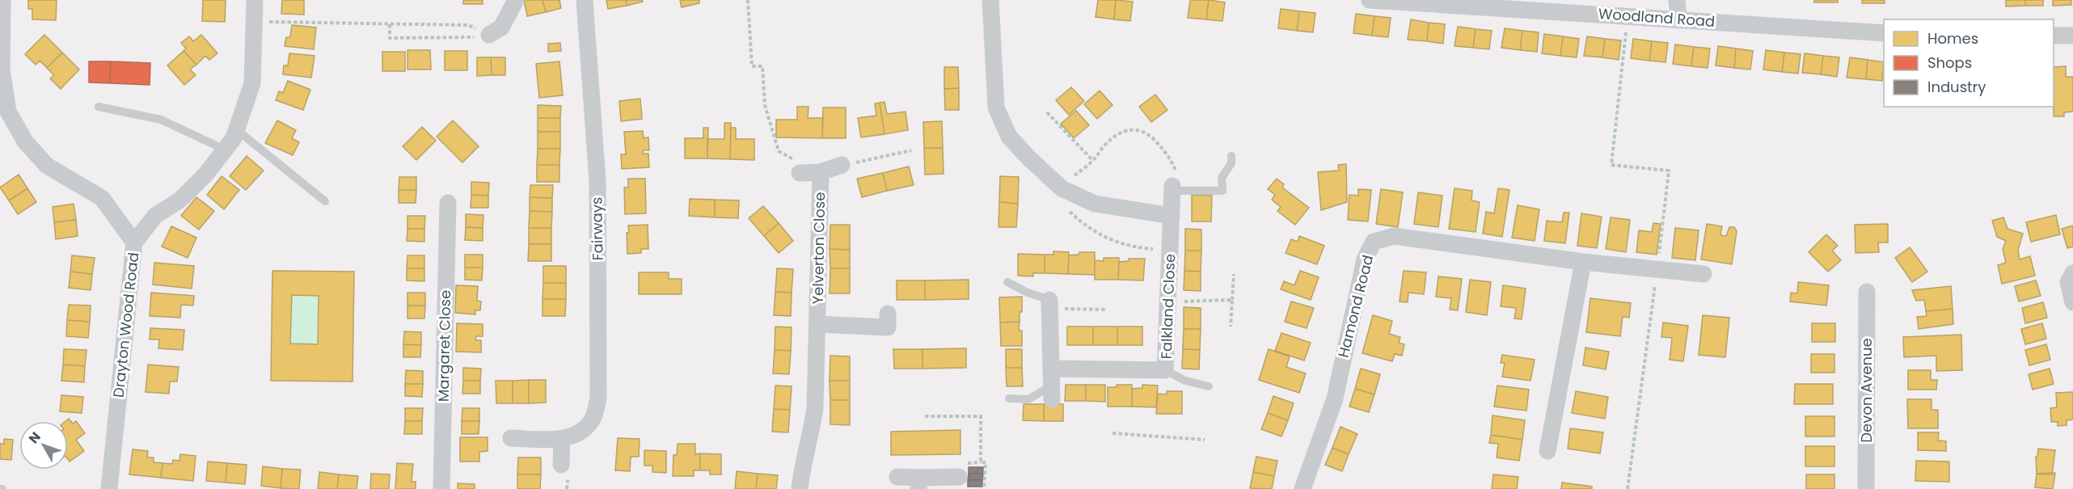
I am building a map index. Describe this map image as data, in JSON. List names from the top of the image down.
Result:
{
  "streets": {
    "street": [
      "Woodland Road",
      "Fairways",
      "Yelverton Close",
      "Falkland Close",
      "Hamond Road",
      "Drayton Wood Road",
      "Margaret Close",
      "Devon Avenue"
    ]
  },
  "legend": ["Homes", "Shops", "Industry"],
  "north": "top left"
}
